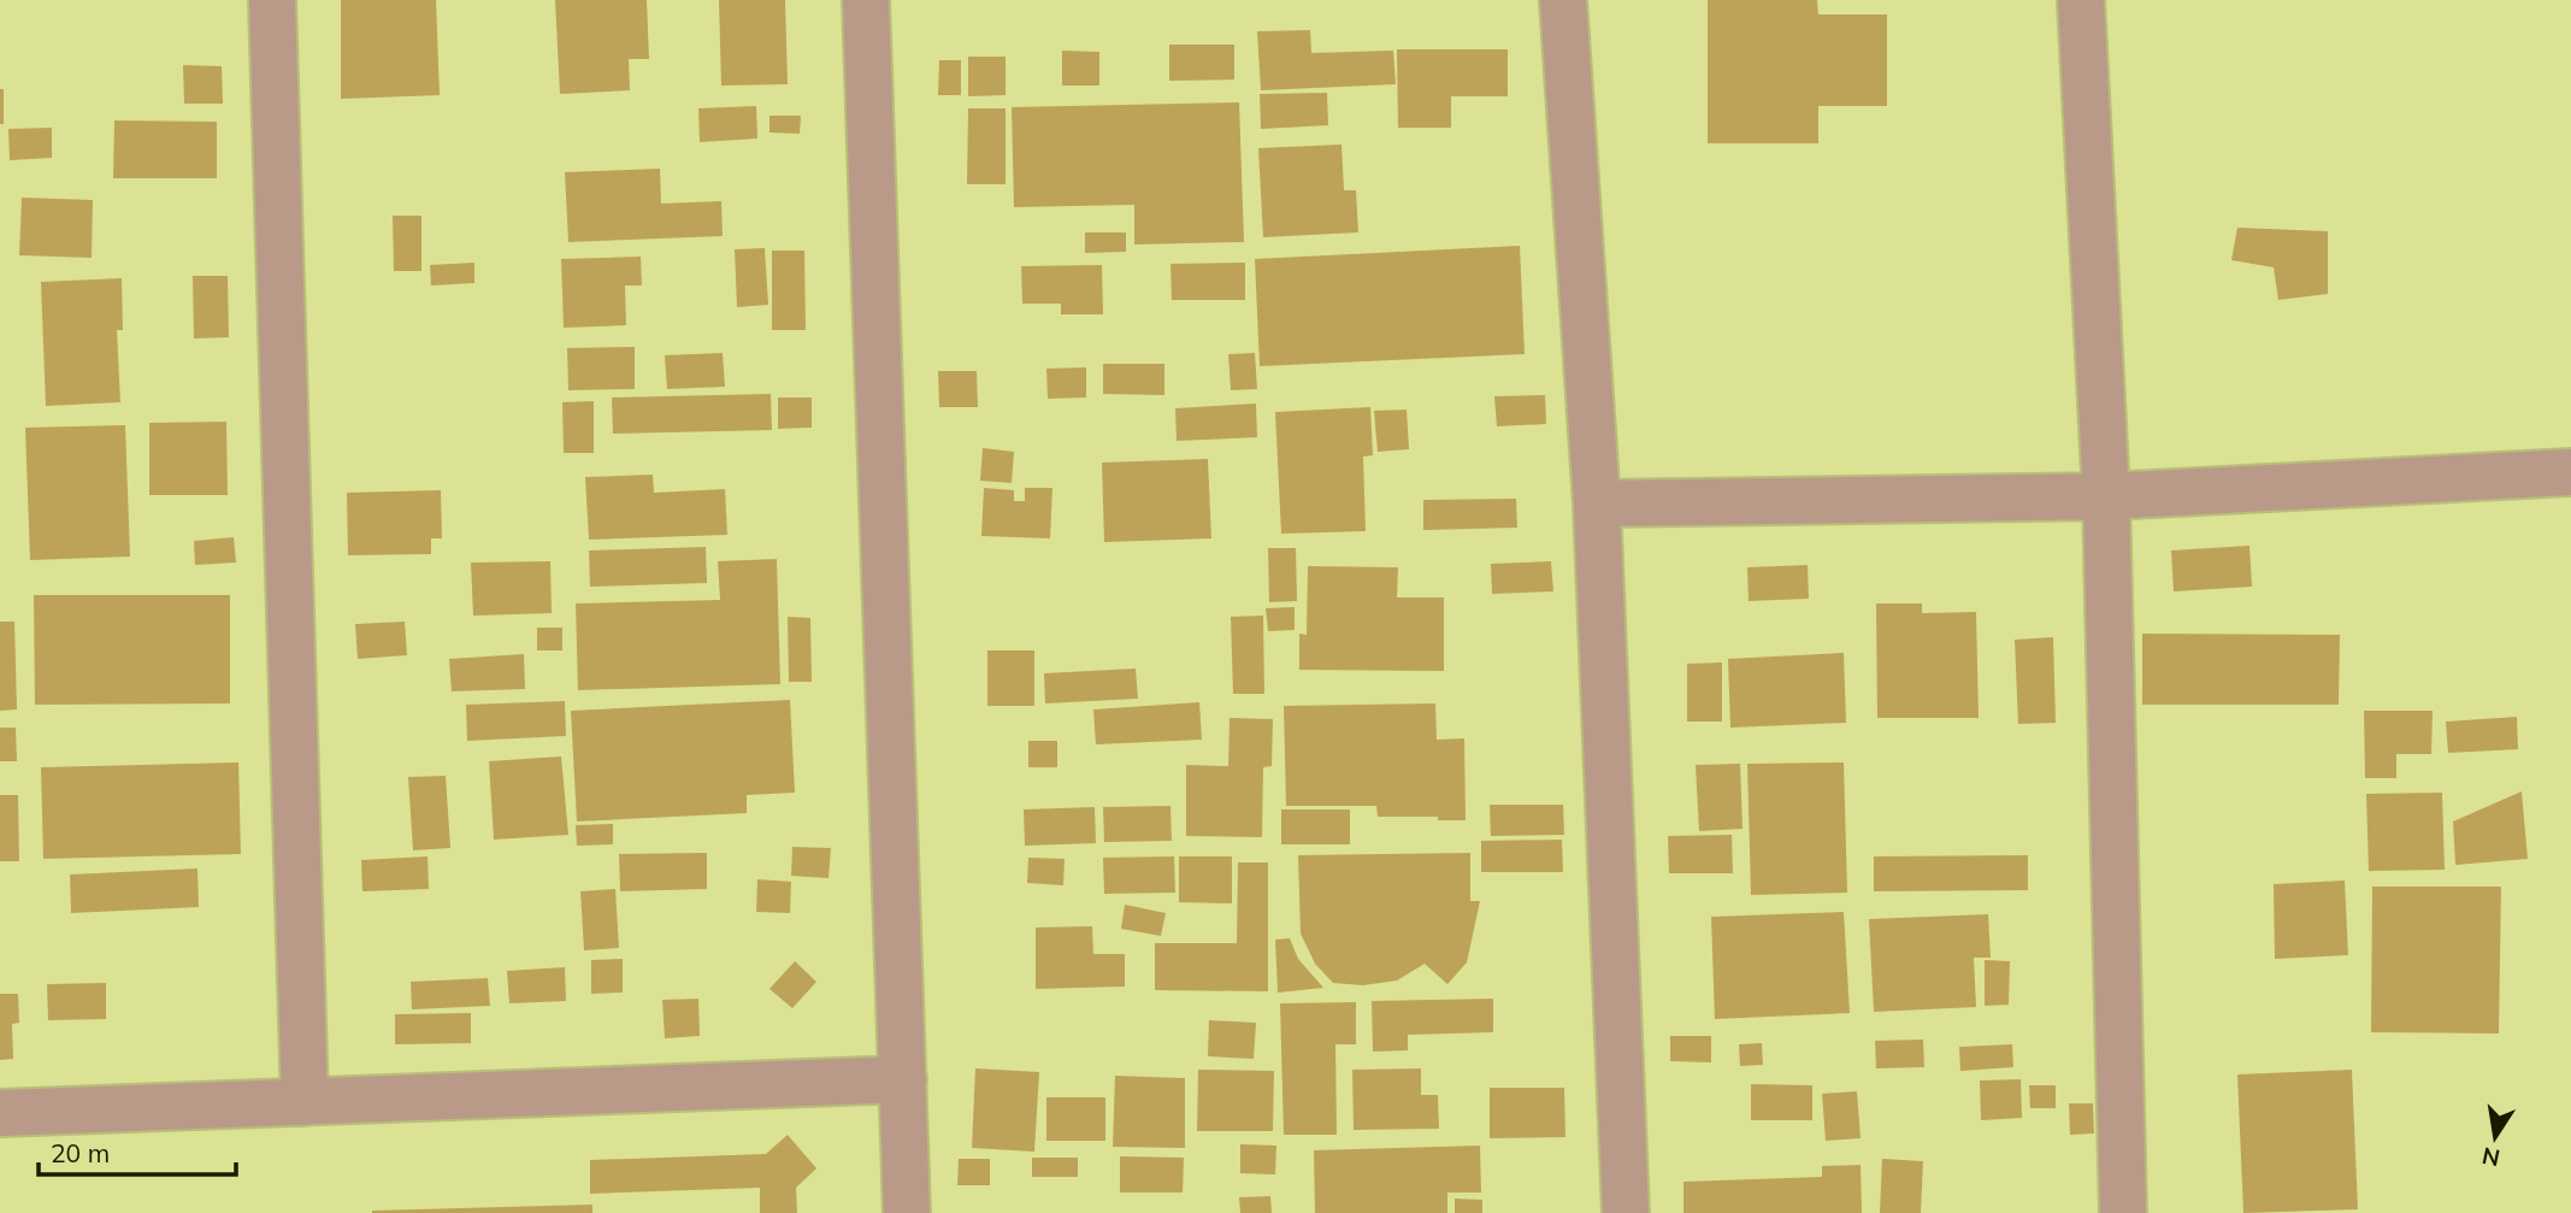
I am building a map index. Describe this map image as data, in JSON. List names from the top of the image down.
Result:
{
  "scale_bar": "20 m",
  "north": "bottom"
}
